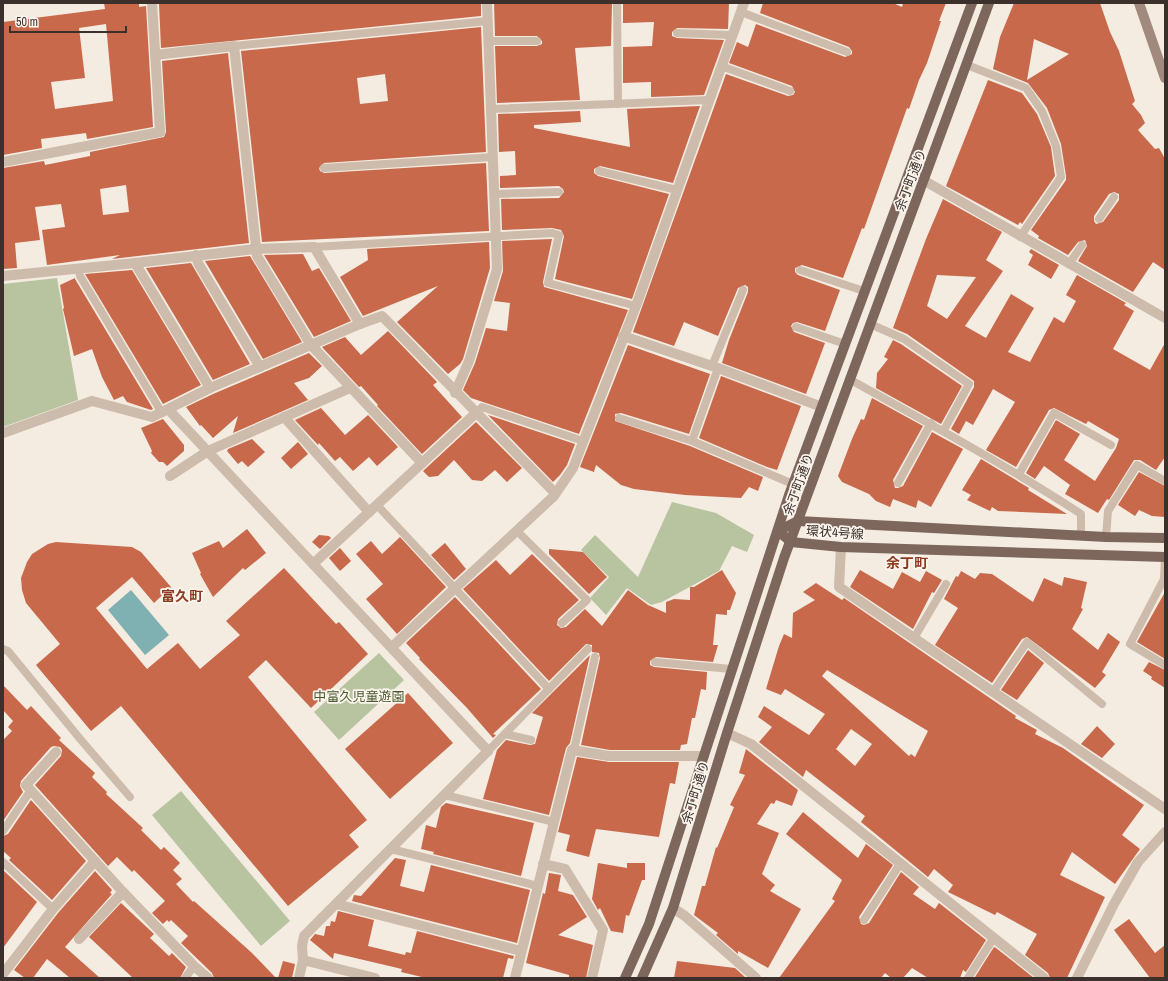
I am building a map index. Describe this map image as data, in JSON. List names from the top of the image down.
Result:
{
  "streets": {
    "main road": ["余丁町通り", "環状4号線"]
  },
  "crossings": [
    ["余丁町通り", "環状4号線"]
  ],
  "districts": ["余丁町", "富久町"],
  "parks": ["中富久児童遊園"],
  "scale_bar": "50 m"
}
